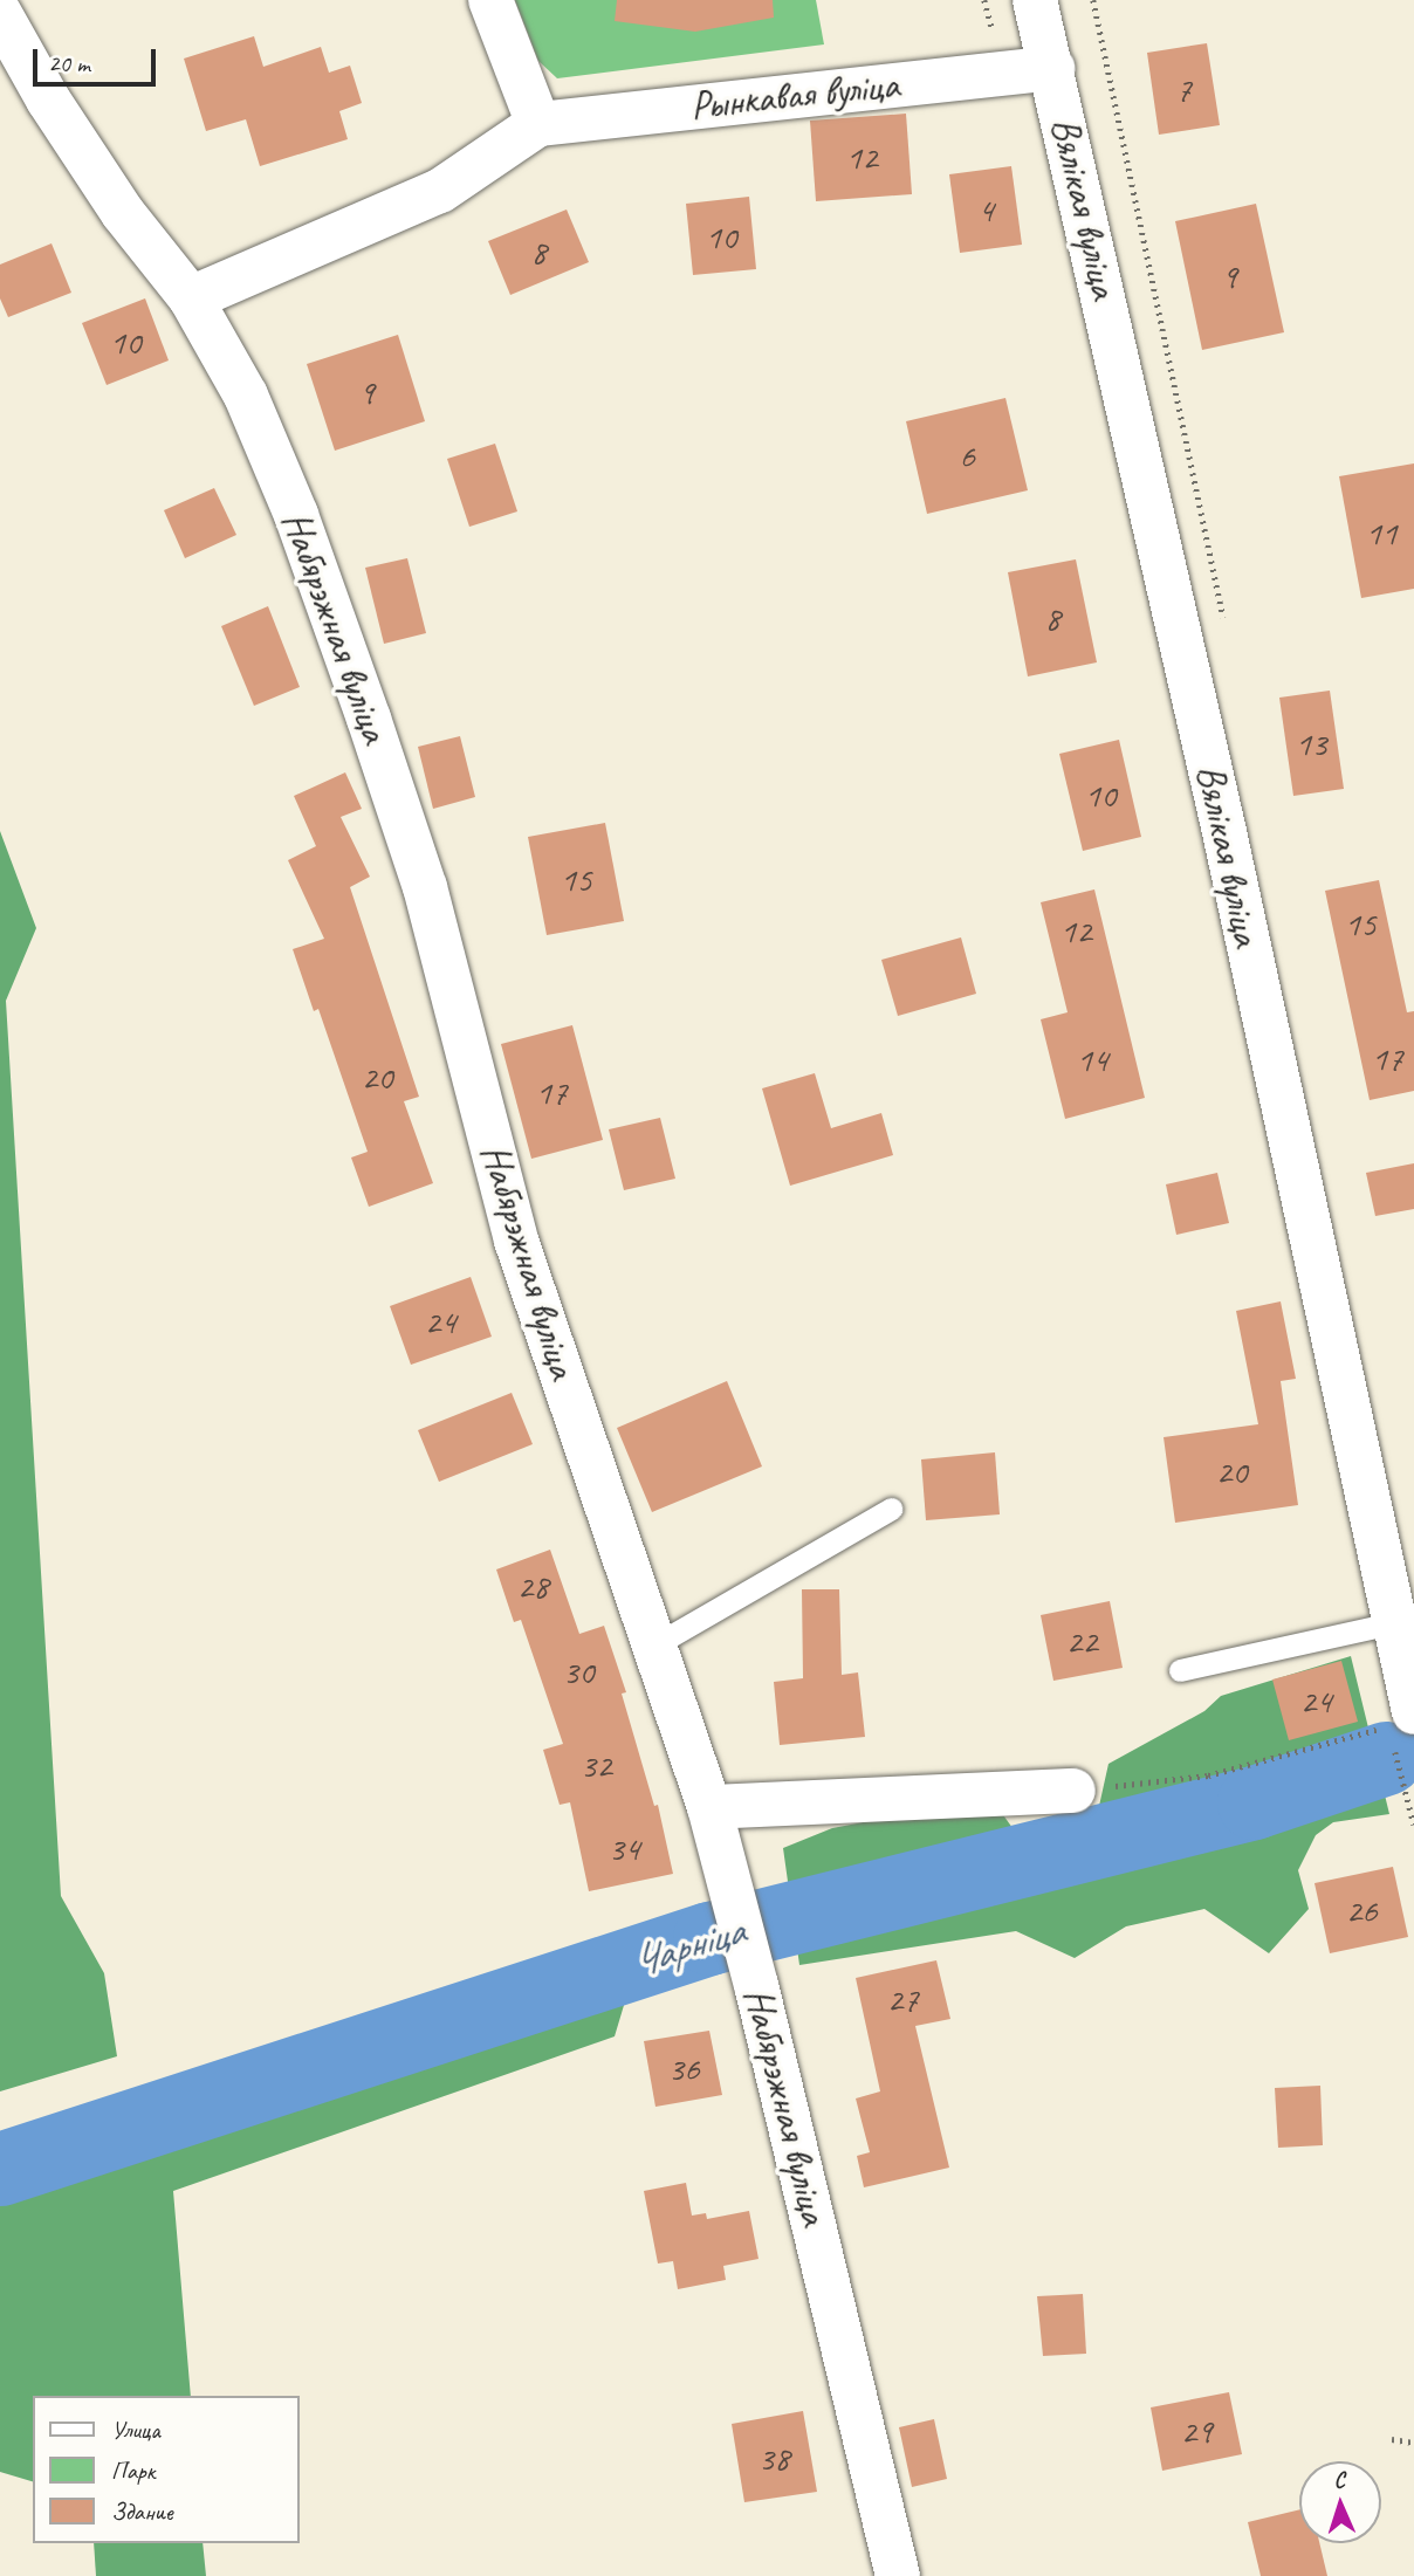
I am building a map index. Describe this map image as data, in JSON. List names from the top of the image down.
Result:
{
  "streets": {
    "street": ["Рынкавая вуліца", "Вялікая вуліца", "Набярэжная вуліца"]
  },
  "crossings": [
    ["Рынкавая вуліца", "Вялікая вуліца"],
    ["Рынкавая вуліца", "Набярэжная вуліца"]
  ],
  "water": ["Чарніца"],
  "house_numbers": [
    "7",
    "12",
    "4",
    "10",
    "8",
    "9",
    "10",
    "9",
    "6",
    "11",
    "8",
    "13",
    "10",
    "15",
    "15",
    "12",
    "17",
    "14",
    "20",
    "17",
    "24",
    "20",
    "28",
    "22",
    "30",
    "24",
    "32",
    "34",
    "26",
    "27",
    "36",
    "29",
    "38"
  ],
  "legend": ["Улица", "Парк", "Здание"],
  "scale_bar": "20 m",
  "north": "top"
}
